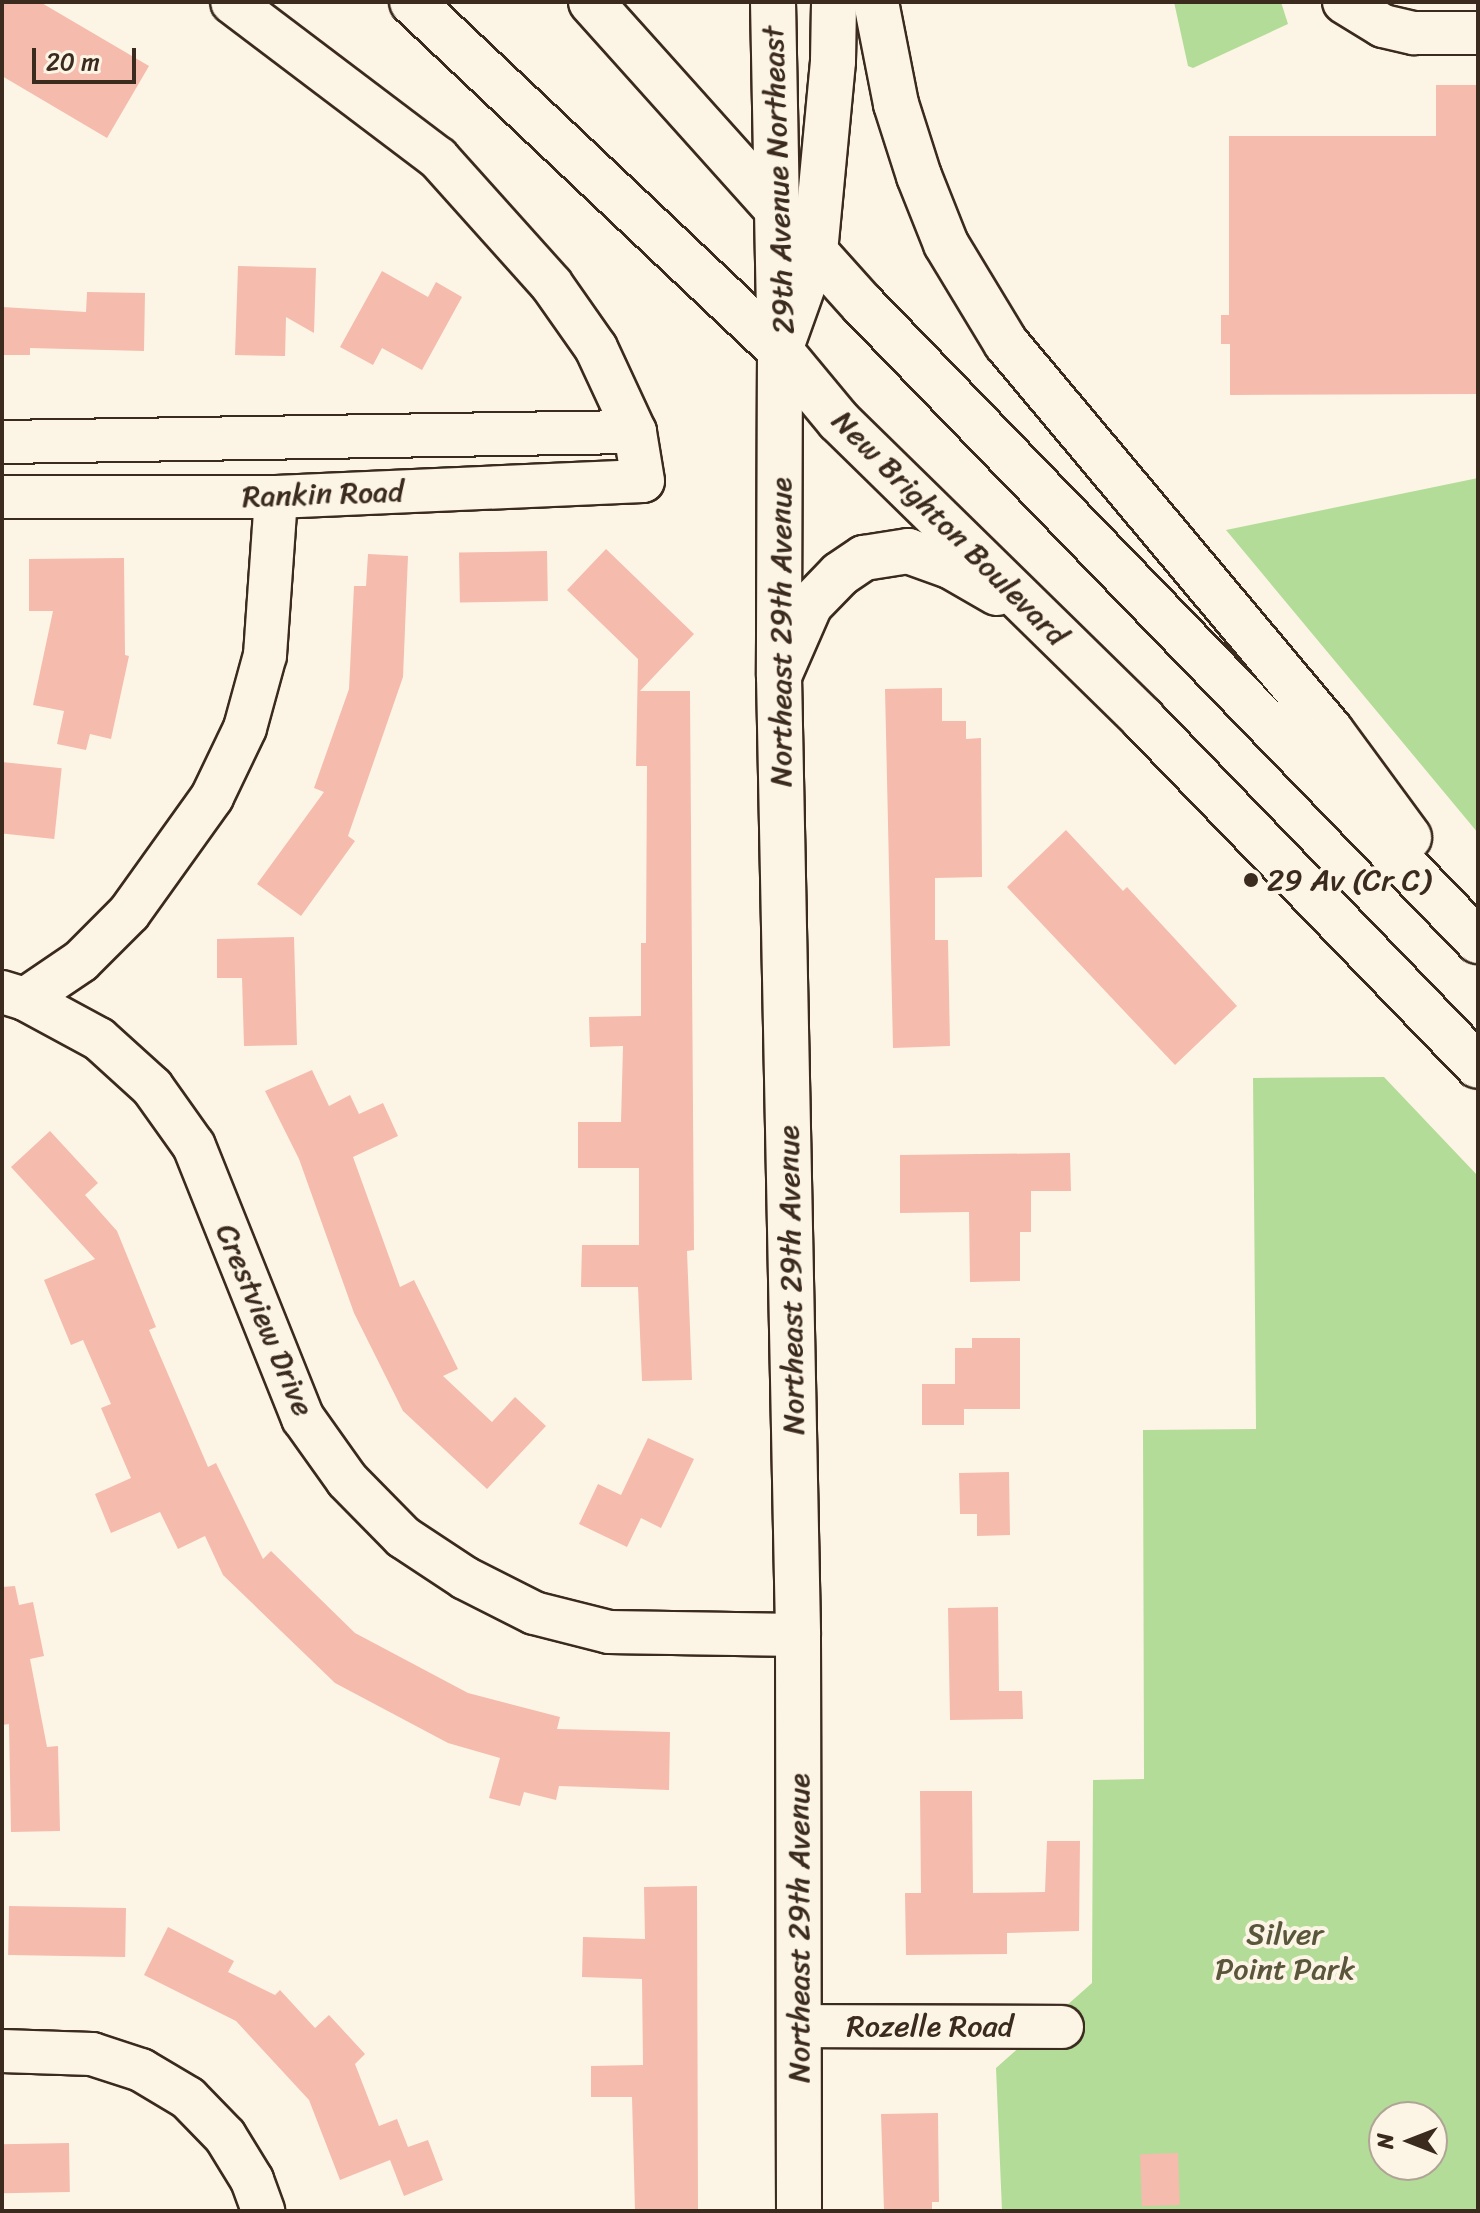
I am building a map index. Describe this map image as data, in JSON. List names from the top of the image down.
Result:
{
  "streets": {
    "main road": ["29th Avenue Northeast", "New Brighton Boulevard", "Northeast 29th Avenue"],
    "street": ["Rankin Road", "Crestview Drive", "Rozelle Road"]
  },
  "crossings": [
    ["29th Avenue Northeast", "New Brighton Boulevard"],
    ["29th Avenue Northeast", "Northeast 29th Avenue"],
    ["New Brighton Boulevard", "Northeast 29th Avenue"],
    ["Northeast 29th Avenue", "Crestview Drive"],
    ["Northeast 29th Avenue", "Rozelle Road"]
  ],
  "parks": ["Silver Point Park"],
  "places": ["29 Av (Cr C)"],
  "scale_bar": "20 m",
  "north": "left"
}
